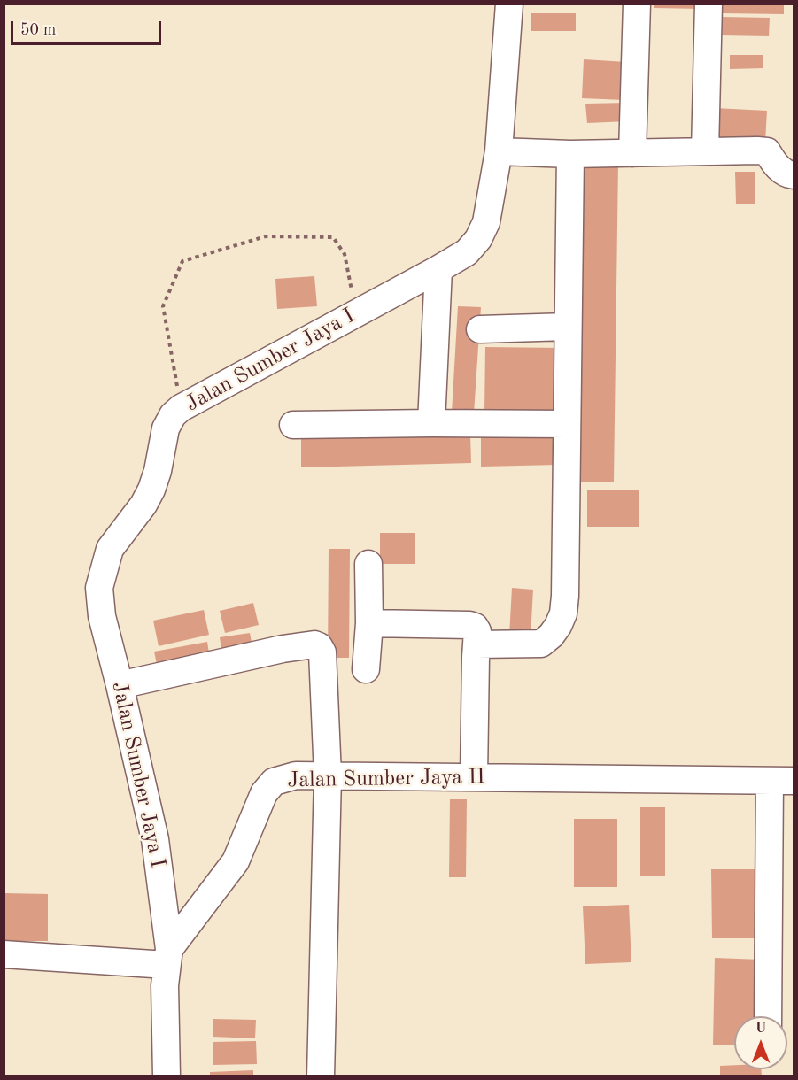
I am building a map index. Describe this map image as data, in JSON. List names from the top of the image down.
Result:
{
  "streets": {
    "street": ["Jalan Sumber Jaya I", "Jalan Sumber Jaya II"]
  },
  "crossings": [
    ["Jalan Sumber Jaya I", "Jalan Sumber Jaya II"]
  ],
  "scale_bar": "50 m",
  "north": "top"
}
